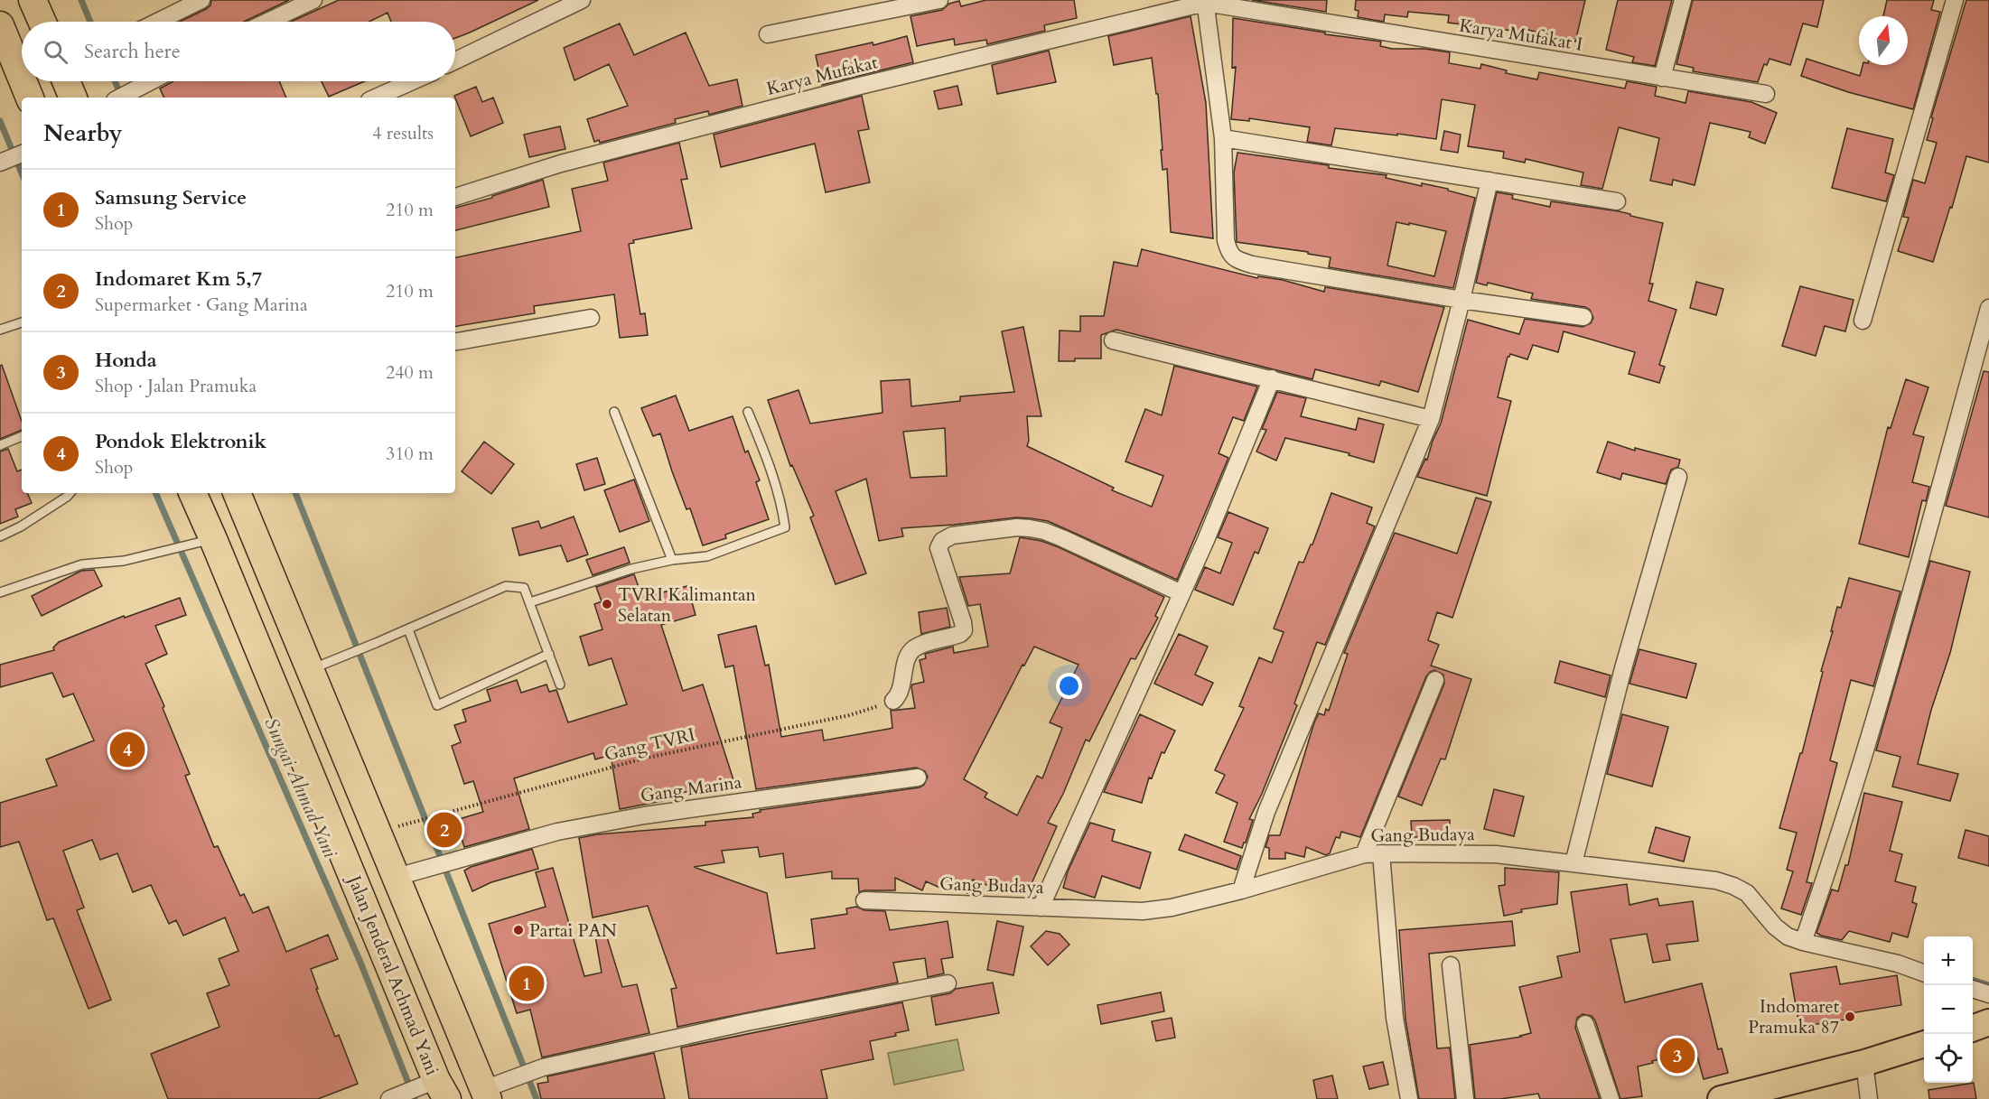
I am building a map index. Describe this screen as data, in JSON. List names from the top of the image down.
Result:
{
  "streets": {
    "highway": ["Jalan Jenderal Achmad Yani"],
    "street": [
      "Karya Mufakat I",
      "Karya Mufakat",
      "Gang Marina",
      "Gang Budaya"
    ],
    "path": ["Gang TVRI"]
  },
  "crossings": [
    ["Karya Mufakat I", "Karya Mufakat"]
  ],
  "water": ["Sungai Ahmad Yani"],
  "places": ["TVRI Kalimantan Selatan", "Partai PAN", "Indomaret Pramuka 87"],
  "north": "top",
  "page": {
    "search": "Search here",
    "heading": ["Nearby", "4 results"],
    "list": [
      {
        "mark": "1",
        "name": "Samsung Service",
        "note": "Shop",
        "value": "210 m"
      },
      {
        "mark": "2",
        "name": "Indomaret Km 5,7",
        "note": "Supermarket · Gang Marina",
        "value": "210 m"
      },
      {
        "mark": "3",
        "name": "Honda",
        "note": "Shop · Jalan Pramuka",
        "value": "240 m"
      },
      {
        "mark": "4",
        "name": "Pondok Elektronik",
        "note": "Shop",
        "value": "310 m"
      }
    ],
    "pins": [
      "4",
      "2",
      "1",
      "3"
    ],
    "map_buttons": ["+", "−"]
  }
}
